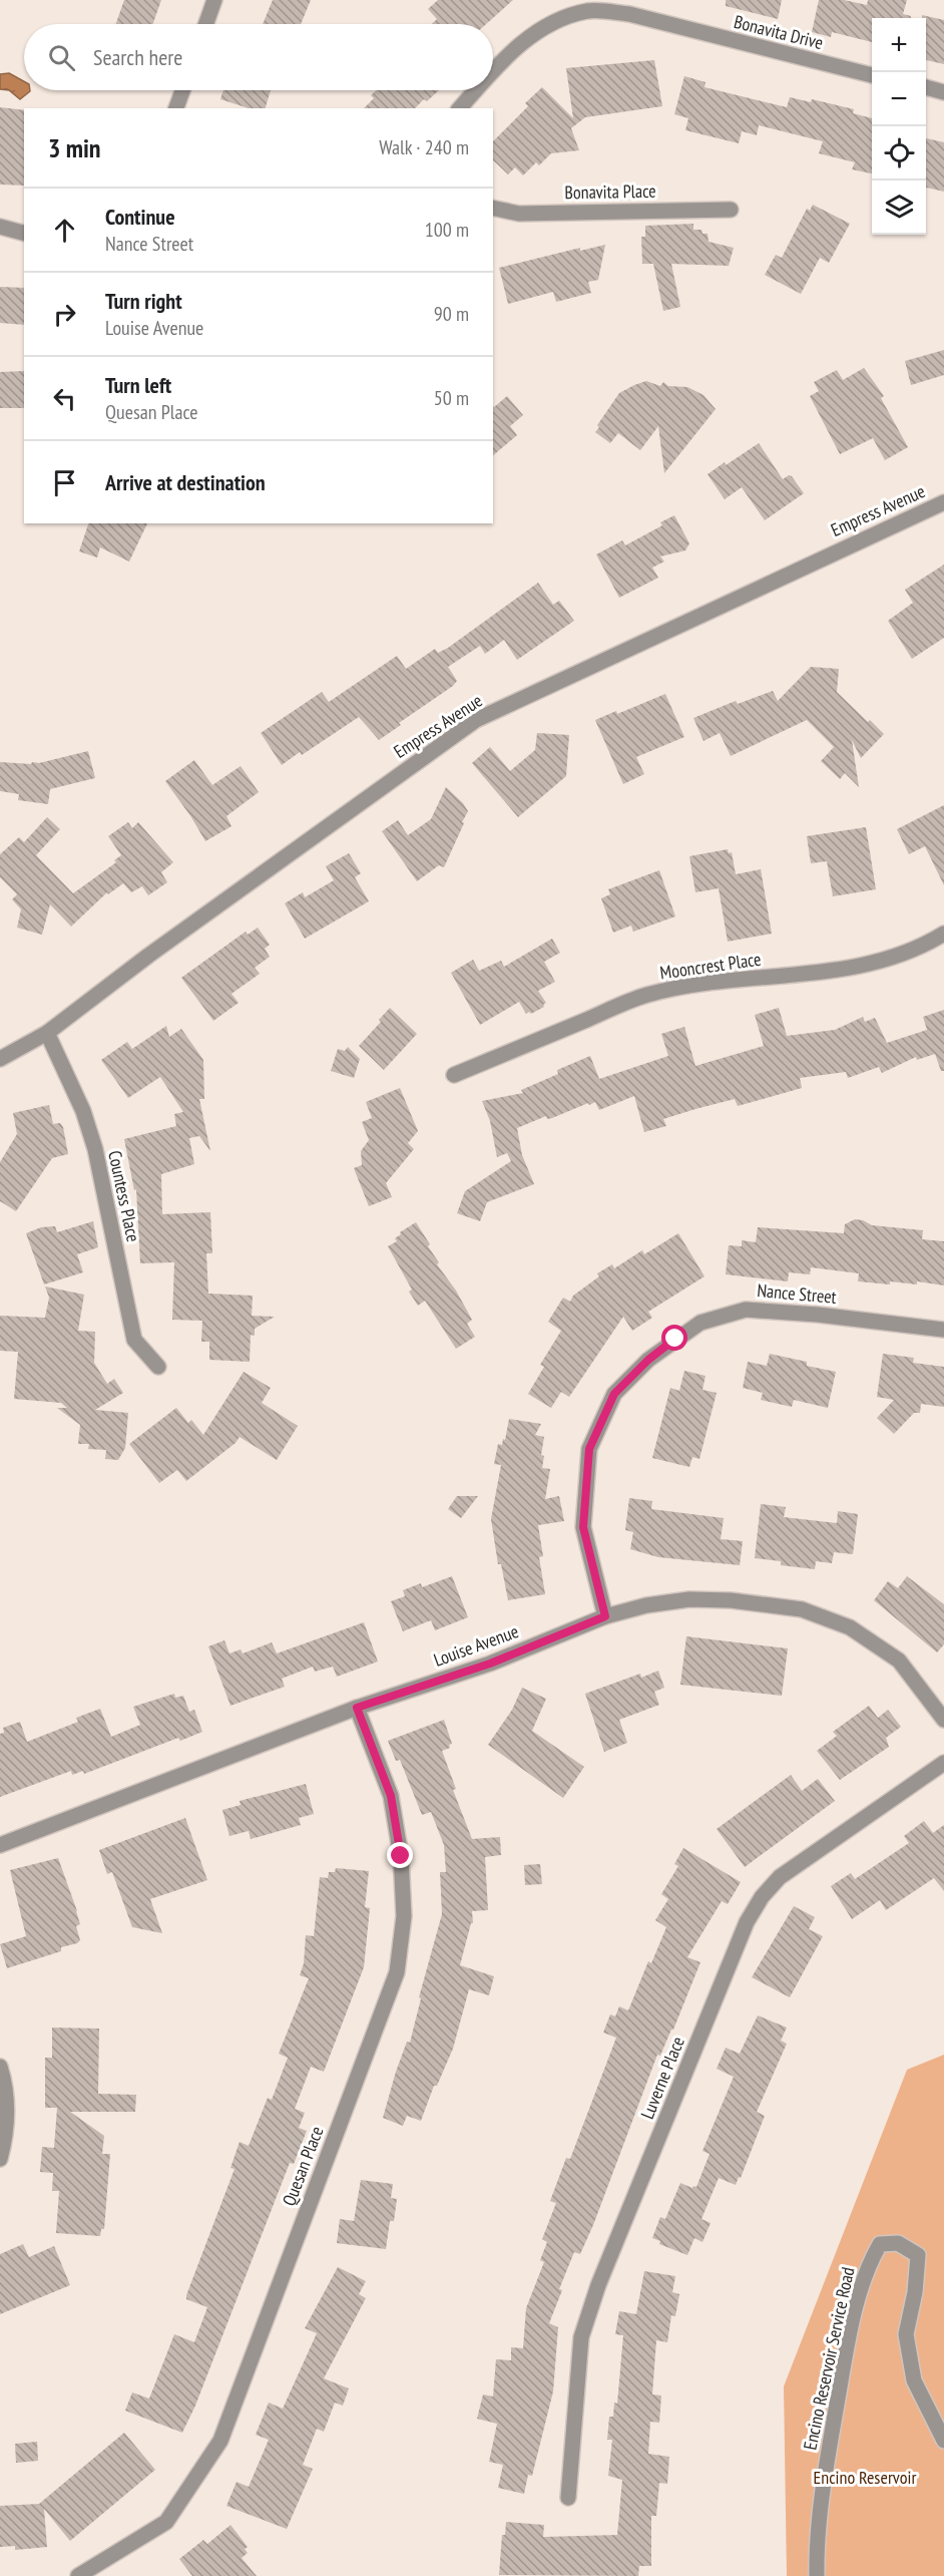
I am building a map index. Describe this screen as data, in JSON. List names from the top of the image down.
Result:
{
  "streets": {
    "street": [
      "Bonavita Drive",
      "Bonavita Place",
      "Empress Avenue",
      "Mooncrest Place",
      "Countess Place",
      "Nance Street",
      "Louise Avenue",
      "Luverne Place",
      "Quesan Place",
      "Encino Reservoir Service Road"
    ]
  },
  "crossings": [
    ["Empress Avenue", "Countess Place"],
    ["Nance Street", "Louise Avenue"],
    ["Louise Avenue", "Quesan Place"]
  ],
  "parks": ["Encino Reservoir"],
  "page": {
    "map_buttons": ["+", "−"],
    "search": "Search here",
    "heading": ["3 min", "Walk · 240 m"],
    "list": [
      ["Continue", "Nance Street", "100 m"],
      ["Turn right", "Louise Avenue", "90 m"],
      ["Turn left", "Quesan Place", "50 m"],
      "Arrive at destination"
    ]
  }
}
